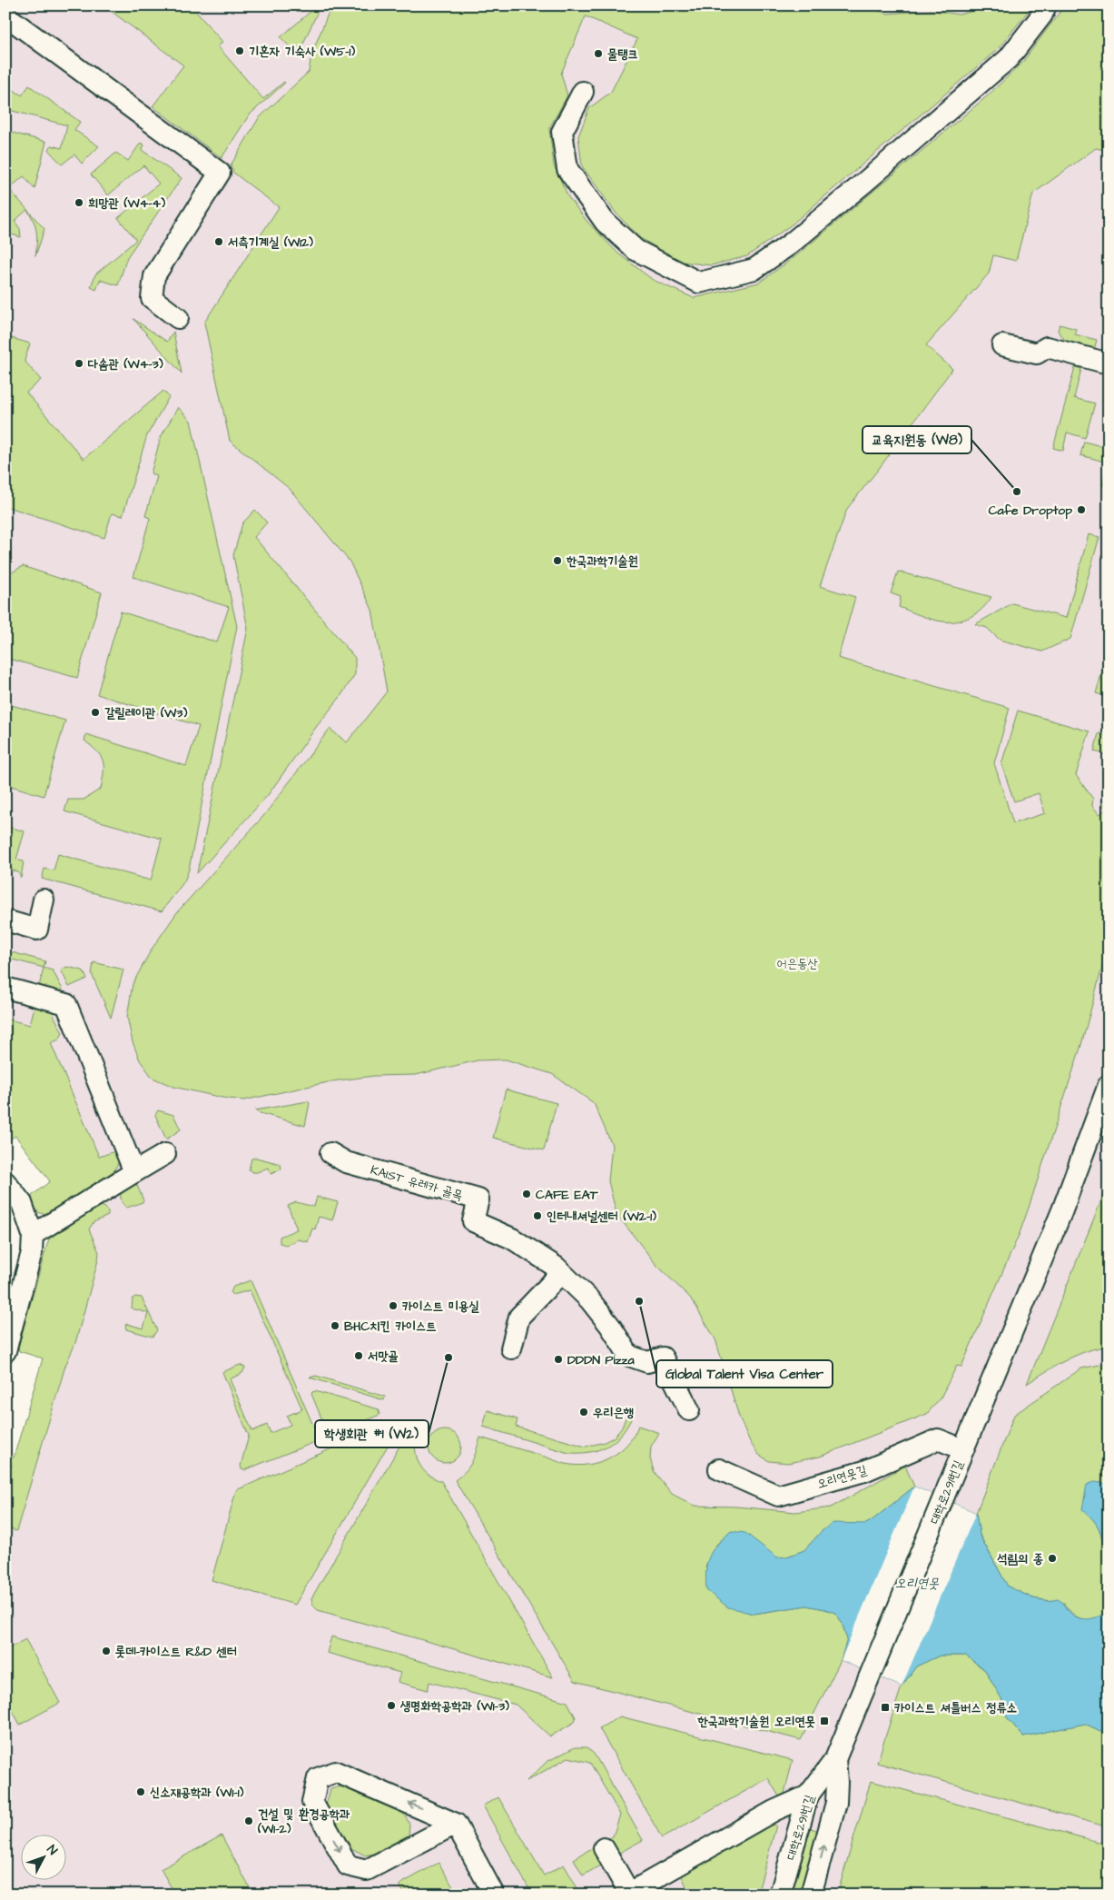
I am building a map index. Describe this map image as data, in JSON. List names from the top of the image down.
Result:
{
  "streets": {
    "street": ["KAIST 유레카 골목", "오리연못길", "대학로291번길"]
  },
  "crossings": [
    ["오리연못길", "대학로291번길"]
  ],
  "water": ["오리연못"],
  "parks": ["어은동산"],
  "places": {
    "other": [
      "기혼자 기숙사 (W5-1)",
      "물탱크",
      "희망관 (W4-4)",
      "서측기계실 (W12)",
      "다솜관 (W4-3)",
      "교육지원동 (W8)",
      "Cafe Droptop",
      "한국과학기술원",
      "갈릴레이관 (W3)",
      "CAFE EAT",
      "인터내셔널센터 (W2-1)",
      "Global Talent Visa Center",
      "카이스트 미용실",
      "BHC치킨 카이스트",
      "서맛골",
      "학생회관 #1 (W2)",
      "DDDN Pizza",
      "우리은행",
      "석림의 종",
      "롯데-카이스트 R&D 센터",
      "생명화학공학과 (W1-3)",
      "신소재공학과 (W1-1)",
      "건설 및 환경공학과 (W1-2)"
    ],
    "transit": ["카이스트 셔틀버스 정류소", "한국과학기술원 오리연못"]
  },
  "north": "top right"
}
